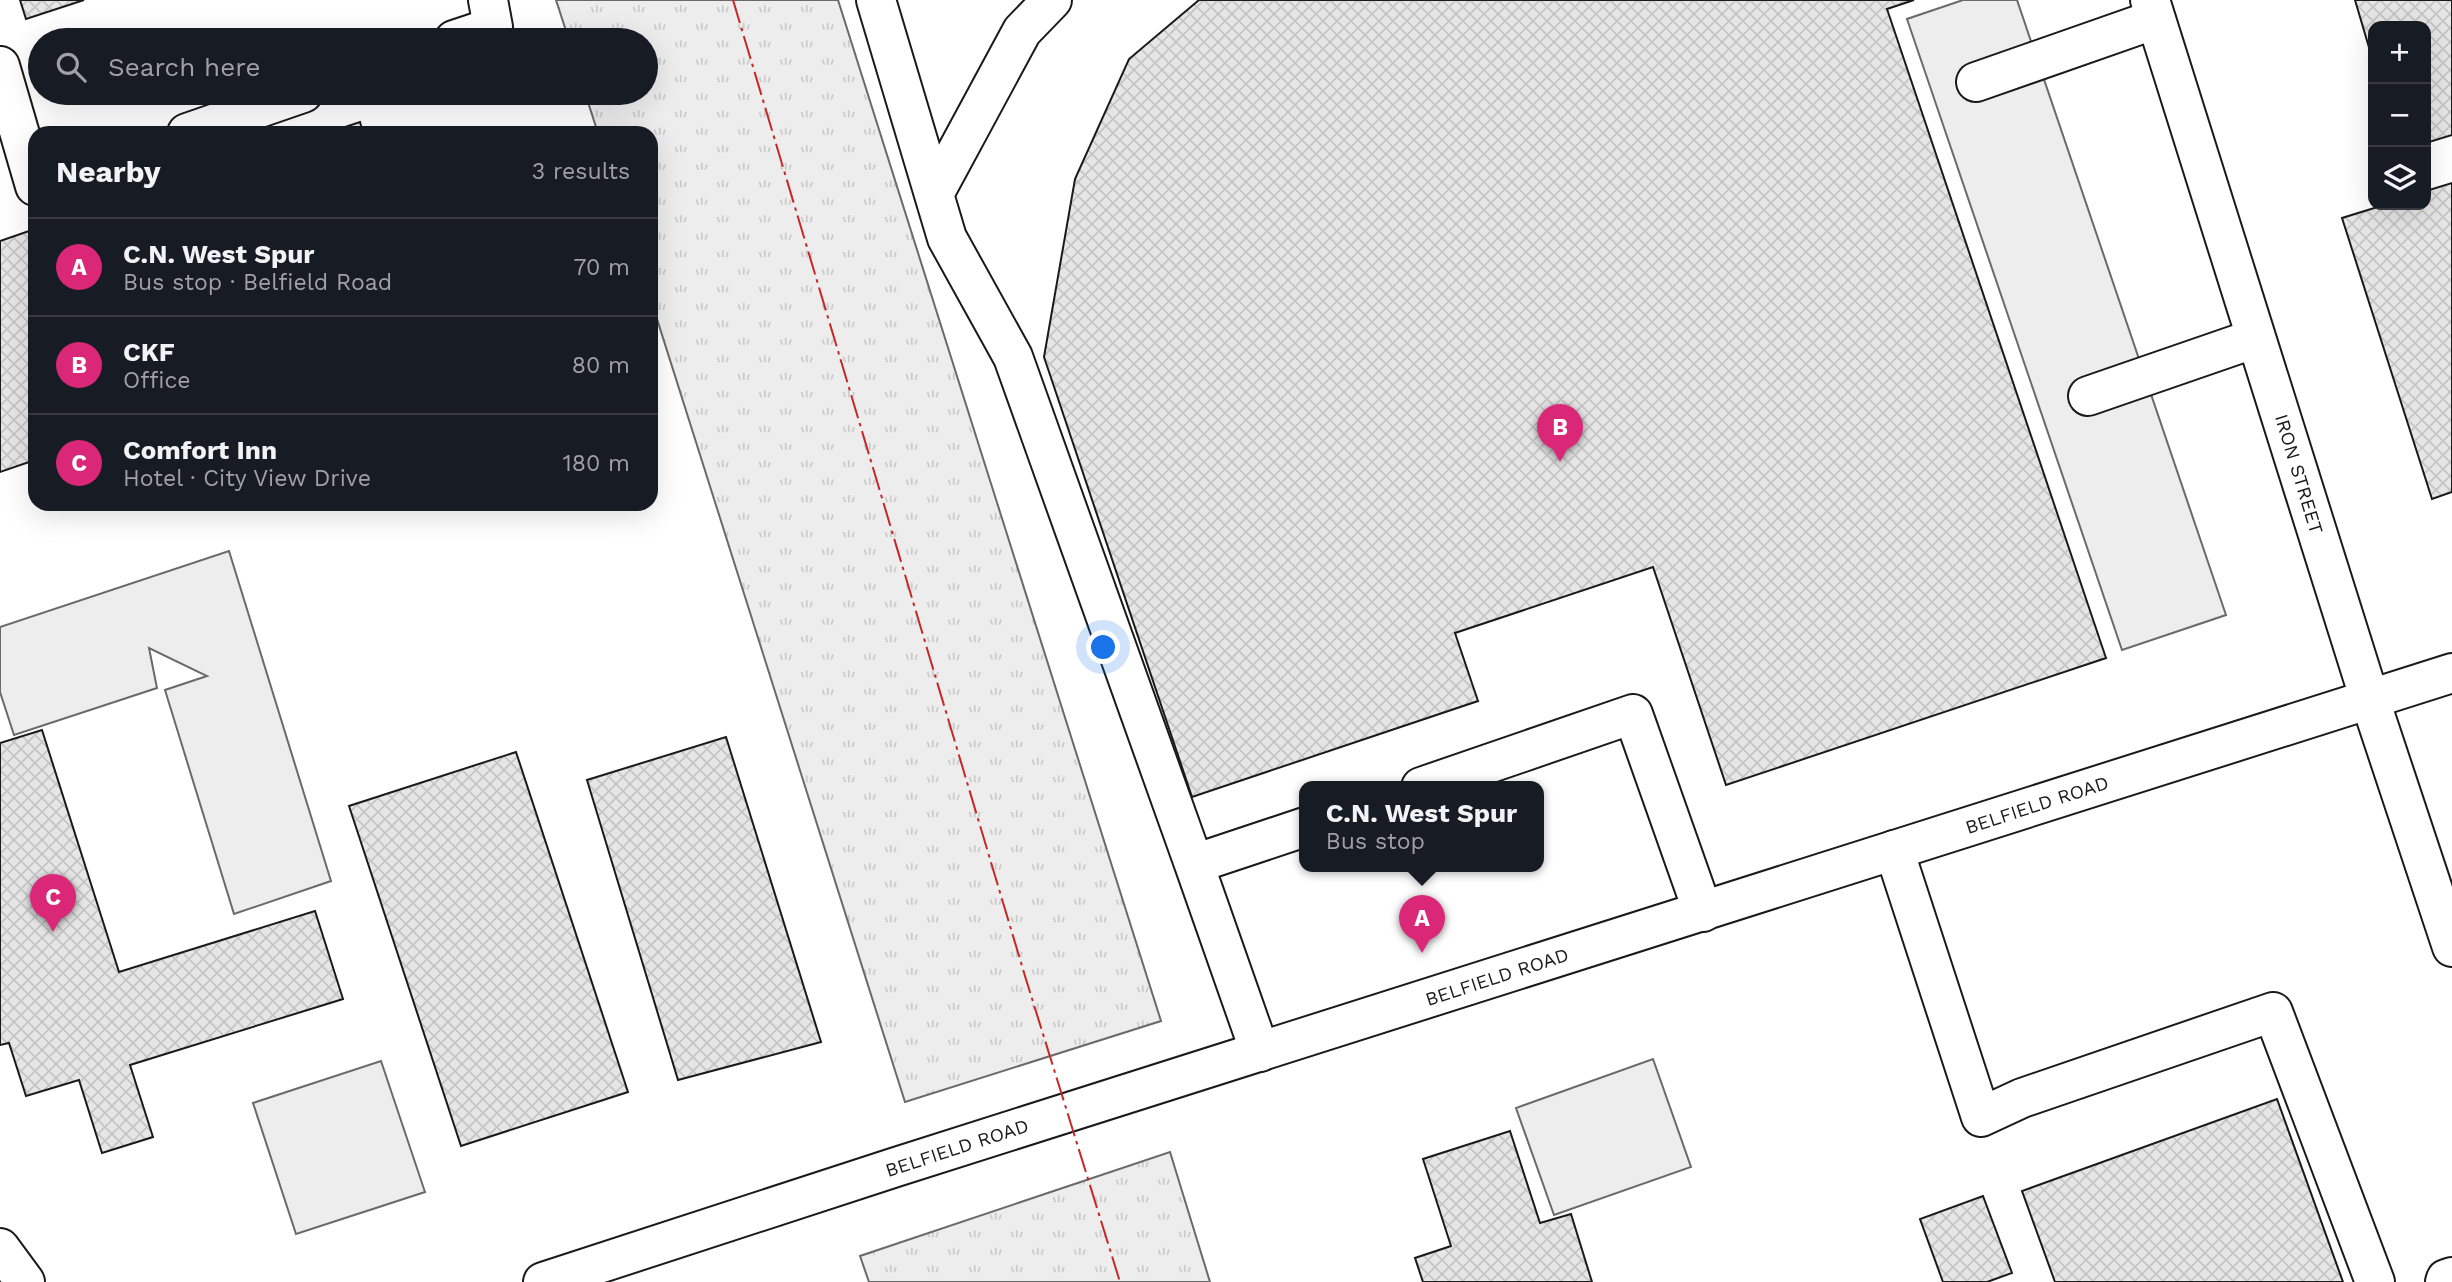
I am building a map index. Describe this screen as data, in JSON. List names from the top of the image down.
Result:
{
  "streets": {
    "main road": ["IRON STREET", "BELFIELD ROAD"]
  },
  "crossings": [
    ["IRON STREET", "BELFIELD ROAD"]
  ],
  "page": {
    "map_buttons": ["+", "−"],
    "search": "Search here",
    "heading": ["Nearby", "3 results"],
    "list": [
      {
        "mark": "A",
        "name": "C.N. West Spur",
        "note": "Bus stop · Belfield Road",
        "value": "70 m"
      },
      {
        "mark": "B",
        "name": "CKF",
        "note": "Office",
        "value": "80 m"
      },
      {
        "mark": "C",
        "name": "Comfort Inn",
        "note": "Hotel · City View Drive",
        "value": "180 m"
      }
    ],
    "pins": ["B", "C", "A"],
    "popup": ["C.N. West Spur", "Bus stop"]
  }
}
